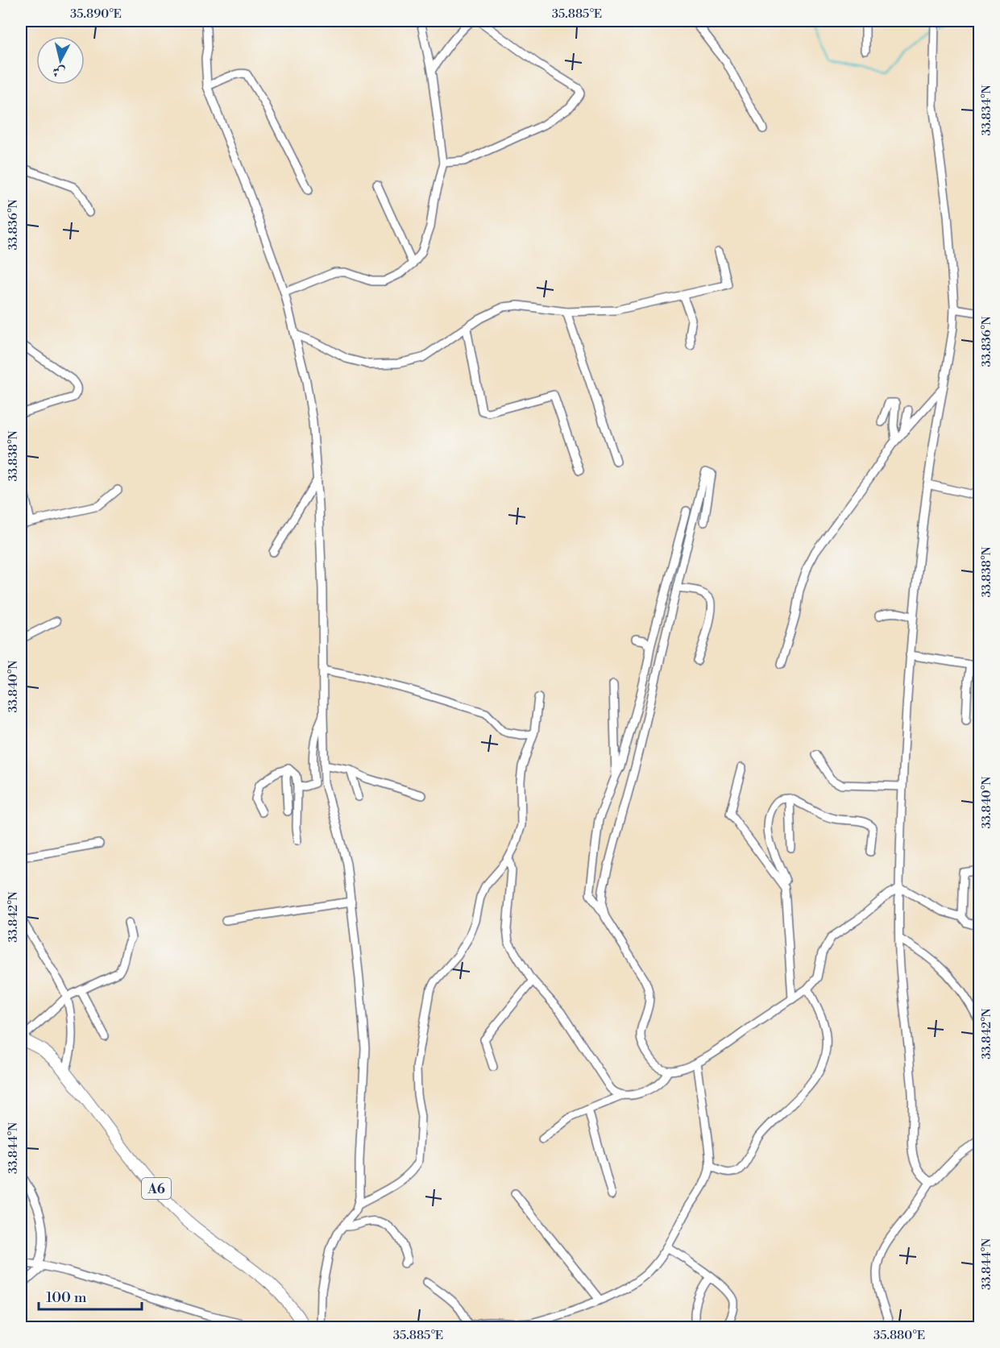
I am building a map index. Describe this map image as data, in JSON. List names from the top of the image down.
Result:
{
  "streets": {
    "highway": ["A6"]
  },
  "scale_bar": "100 m",
  "north": "bottom",
  "coordinates": [
    "35.890°E",
    "35.885°E",
    "33.834°N",
    "33.836°N",
    "33.838°N",
    "33.840°N",
    "33.842°N",
    "33.844°N",
    "35.880°E"
  ]
}
